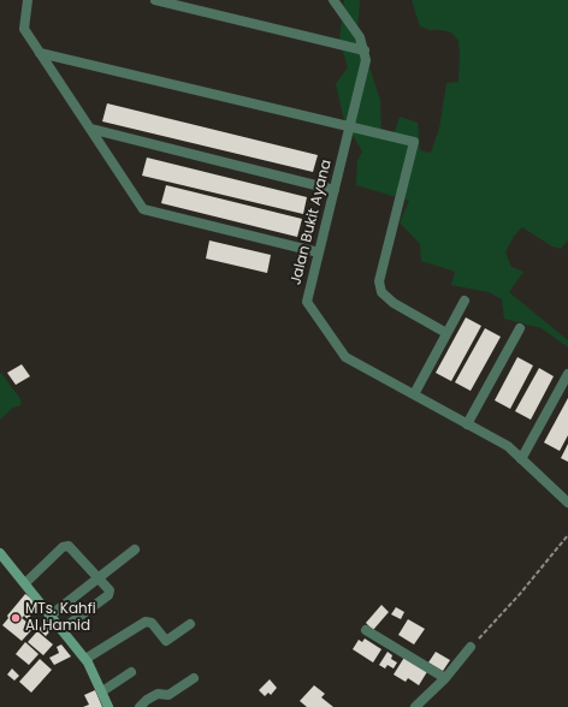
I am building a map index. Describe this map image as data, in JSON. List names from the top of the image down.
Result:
{
  "streets": {
    "street": ["Jalan Bukit Ayana"]
  },
  "places": ["MTs. Kahfi Al Hamid"]
}
